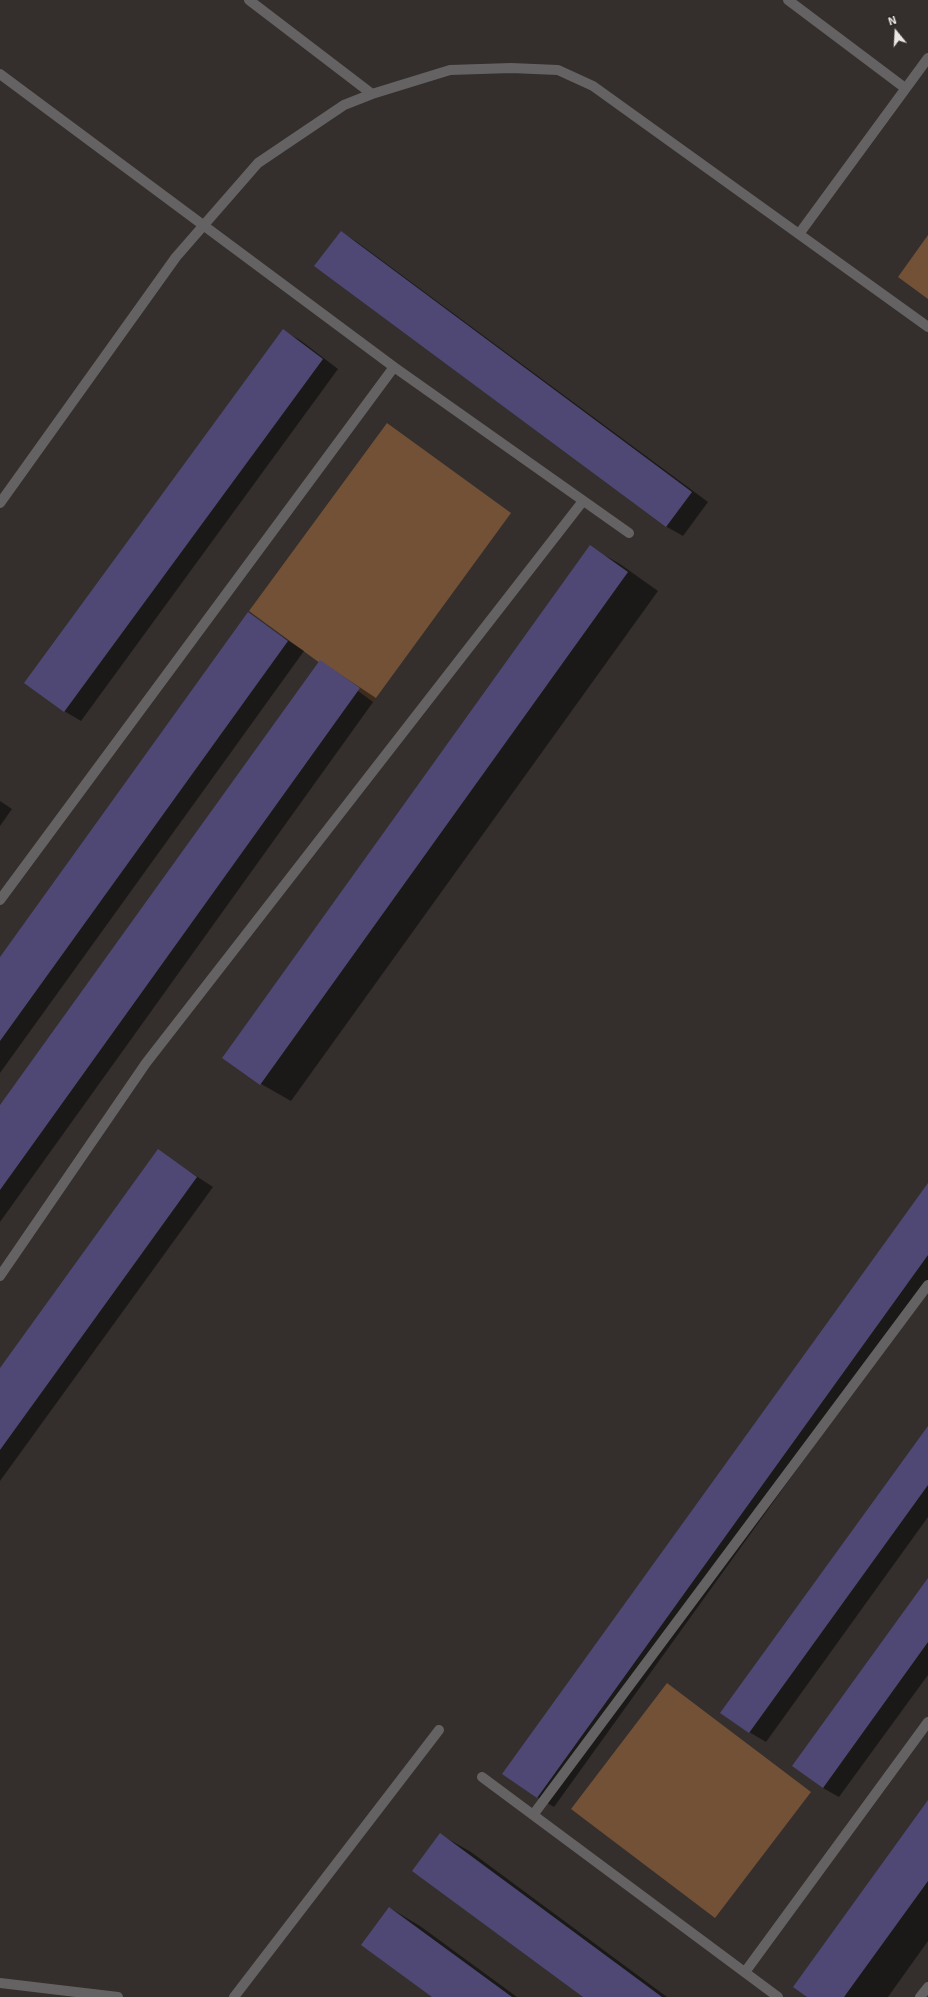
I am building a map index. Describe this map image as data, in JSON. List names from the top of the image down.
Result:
{
  "north": "top"
}
